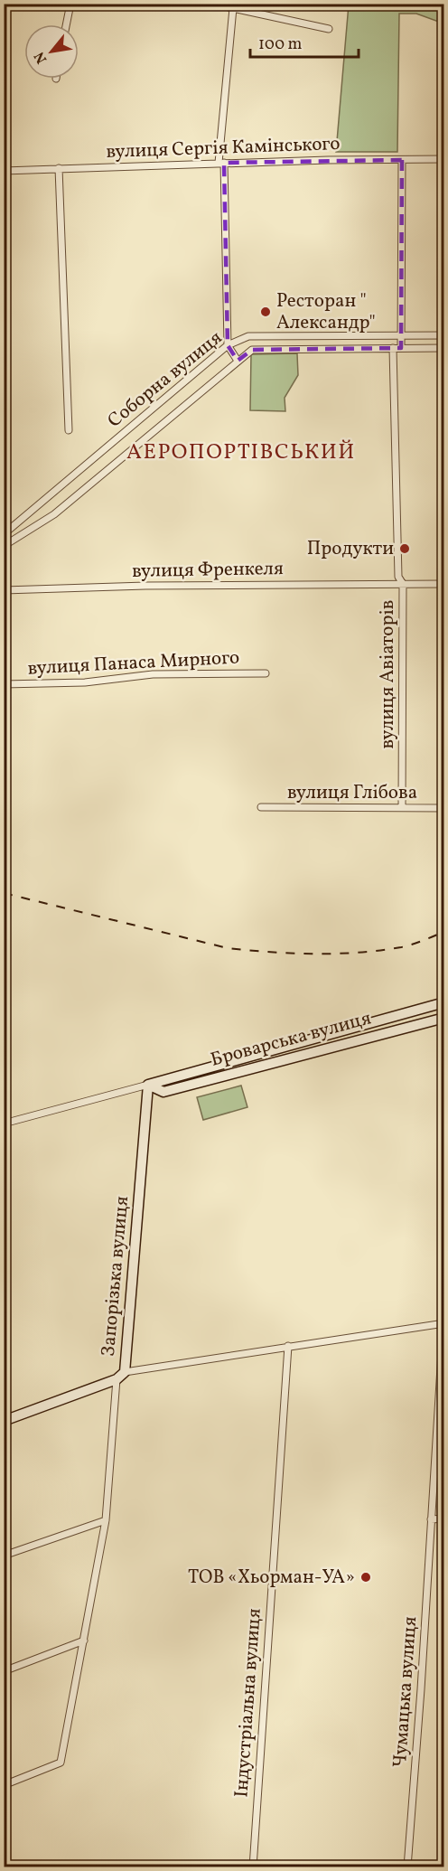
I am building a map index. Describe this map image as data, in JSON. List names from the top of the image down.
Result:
{
  "streets": {
    "street": [
      "вулиця Сергія Камінського",
      "Соборна вулиця",
      "вулиця Френкеля",
      "вулиця Панаса Мирного",
      "вулиця Авіаторів",
      "вулиця Глібова",
      "Броварська вулиця",
      "Запорізька вулиця",
      "Чумацька вулиця",
      "Індустріальна вулиця"
    ]
  },
  "crossings": [
    ["Соборна вулиця", "вулиця Авіаторів"],
    ["вулиця Френкеля", "вулиця Авіаторів"],
    ["вулиця Авіаторів", "вулиця Глібова"],
    ["Броварська вулиця", "Запорізька вулиця"]
  ],
  "districts": ["АЕРОПОРТІВСЬКИЙ"],
  "places": ["Ресторан \" Александр\"", "Продукти", "ТОВ «Хьорман-УА»"],
  "scale_bar": "100 m",
  "north": "bottom left"
}
